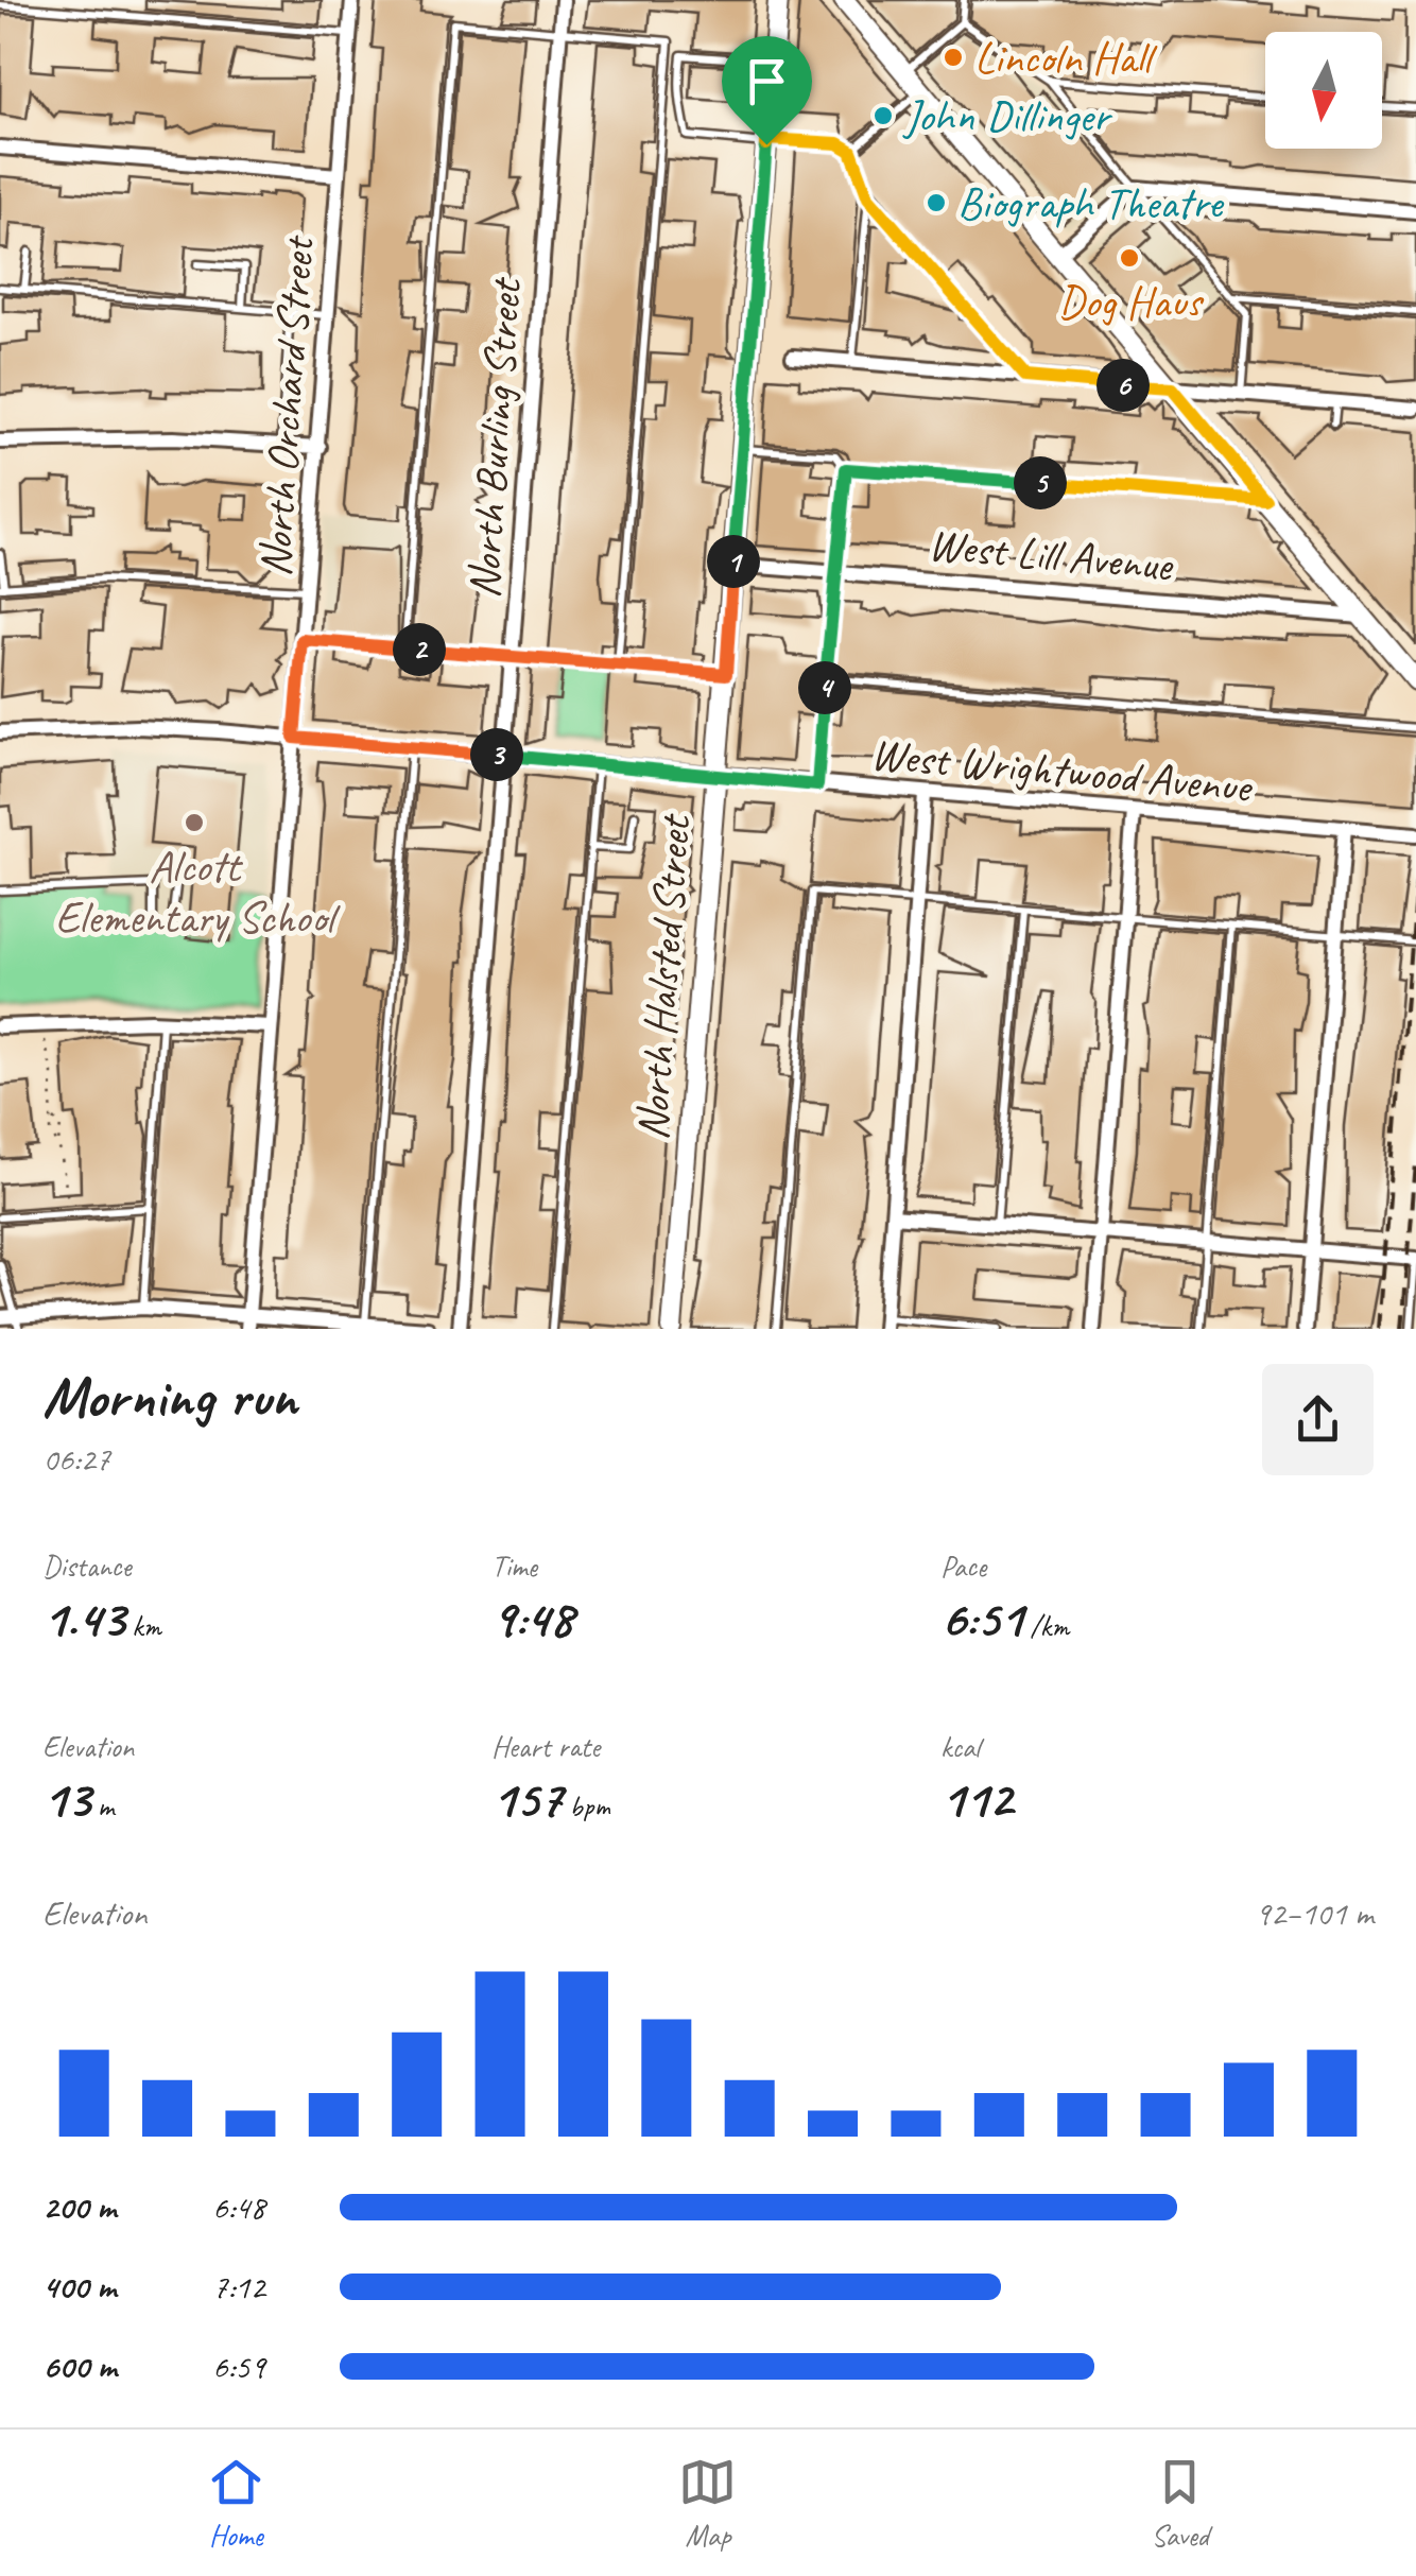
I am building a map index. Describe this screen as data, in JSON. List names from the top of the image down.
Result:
{
  "streets": {
    "main road": ["North Halsted Street"],
    "street": [
      "North Orchard Street",
      "North Burling Street",
      "West Lill Avenue",
      "West Wrightwood Avenue"
    ]
  },
  "crossings": [
    ["North Orchard Street", "West Wrightwood Avenue"],
    ["North Burling Street", "West Wrightwood Avenue"],
    ["West Lill Avenue", "North Halsted Street"],
    ["West Wrightwood Avenue", "North Halsted Street"]
  ],
  "places": [
    "Lincoln Hall",
    "John Dillinger",
    "Biograph Theatre",
    "Dog Haus",
    "Alcott Elementary School"
  ],
  "north": "bottom",
  "page": {
    "pins": [
      "6",
      "5",
      "1",
      "2",
      "4",
      "3"
    ],
    "heading": ["Morning run", "06:27"],
    "stats": [
      ["Distance", "1.43 km"],
      ["Time", "9:48"],
      ["Pace", "6:51 /km"],
      ["Elevation", "13 m"],
      ["Heart rate", "157 bpm"],
      ["kcal", "112"]
    ],
    "chart": ["Elevation", "92–101 m"],
    "list": [
      {
        "name": "200 m",
        "note": "6:48"
      },
      {
        "name": "400 m",
        "note": "7:12"
      },
      {
        "name": "600 m",
        "note": "6:59"
      }
    ],
    "tabs": ["Home", "Map", "Saved"]
  }
}
